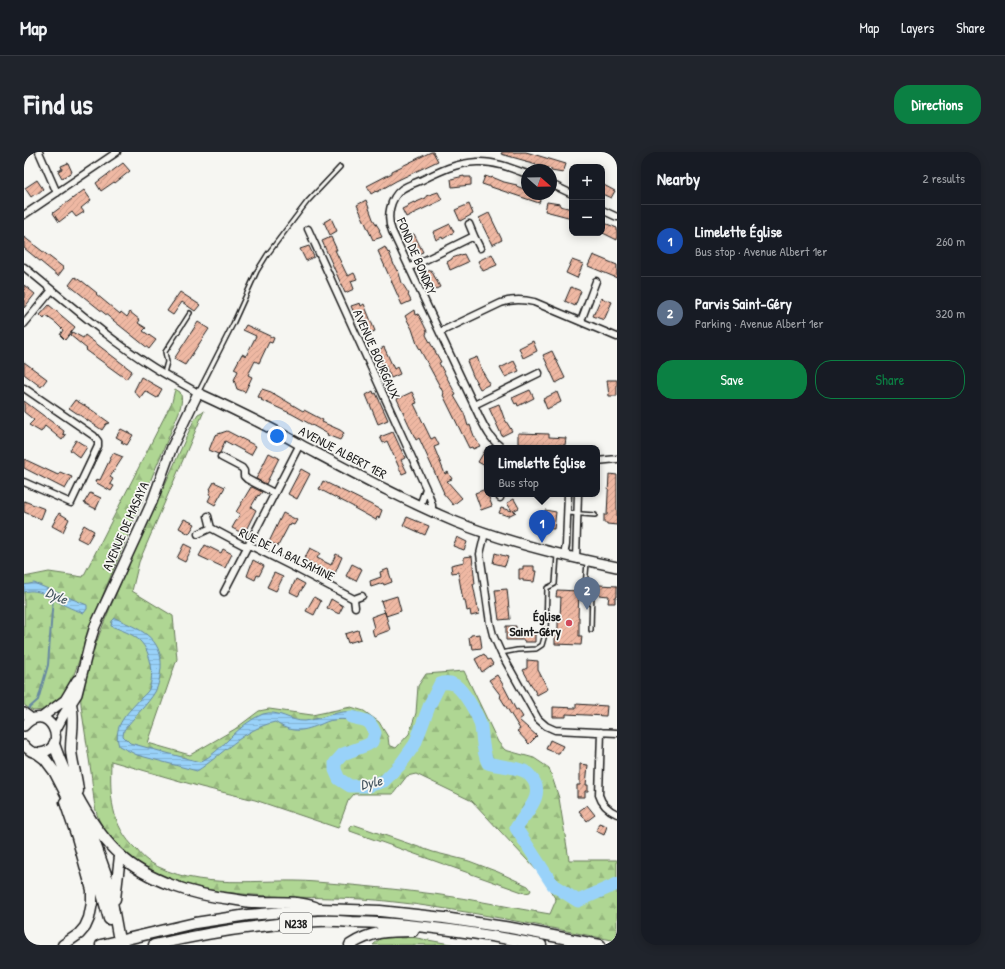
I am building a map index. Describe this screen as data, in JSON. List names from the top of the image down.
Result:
{
  "streets": {
    "highway": ["N238"],
    "main road": ["AVENUE ALBERT 1ER", "AVENUE DE MASAYA"],
    "street": ["FOND DE BONDRY", "AVENUE BOURGAUX", "RUE DE LA BALSAMINE"]
  },
  "crossings": [
    ["AVENUE BOURGAUX", "AVENUE ALBERT 1ER"],
    ["AVENUE ALBERT 1ER", "AVENUE DE MASAYA"]
  ],
  "water": ["Dyle"],
  "places": ["Église Saint-Géry"],
  "north": "right",
  "page": {
    "header": "Map",
    "nav": ["Map", "Layers", "Share"],
    "title": "Find us",
    "buttons": [
      "Directions",
      ["Save", "Share"]
    ],
    "heading": ["Nearby", "2 results"],
    "map_buttons": ["+", "−"],
    "list": [
      {
        "mark": "1",
        "name": "Limelette Église",
        "note": "Bus stop · Avenue Albert 1er",
        "value": "260 m"
      },
      {
        "mark": "2",
        "name": "Parvis Saint-Géry",
        "note": "Parking · Avenue Albert 1er",
        "value": "320 m"
      }
    ],
    "popup": ["Limelette Église", "Bus stop"],
    "pins": ["1", "2"]
  }
}
